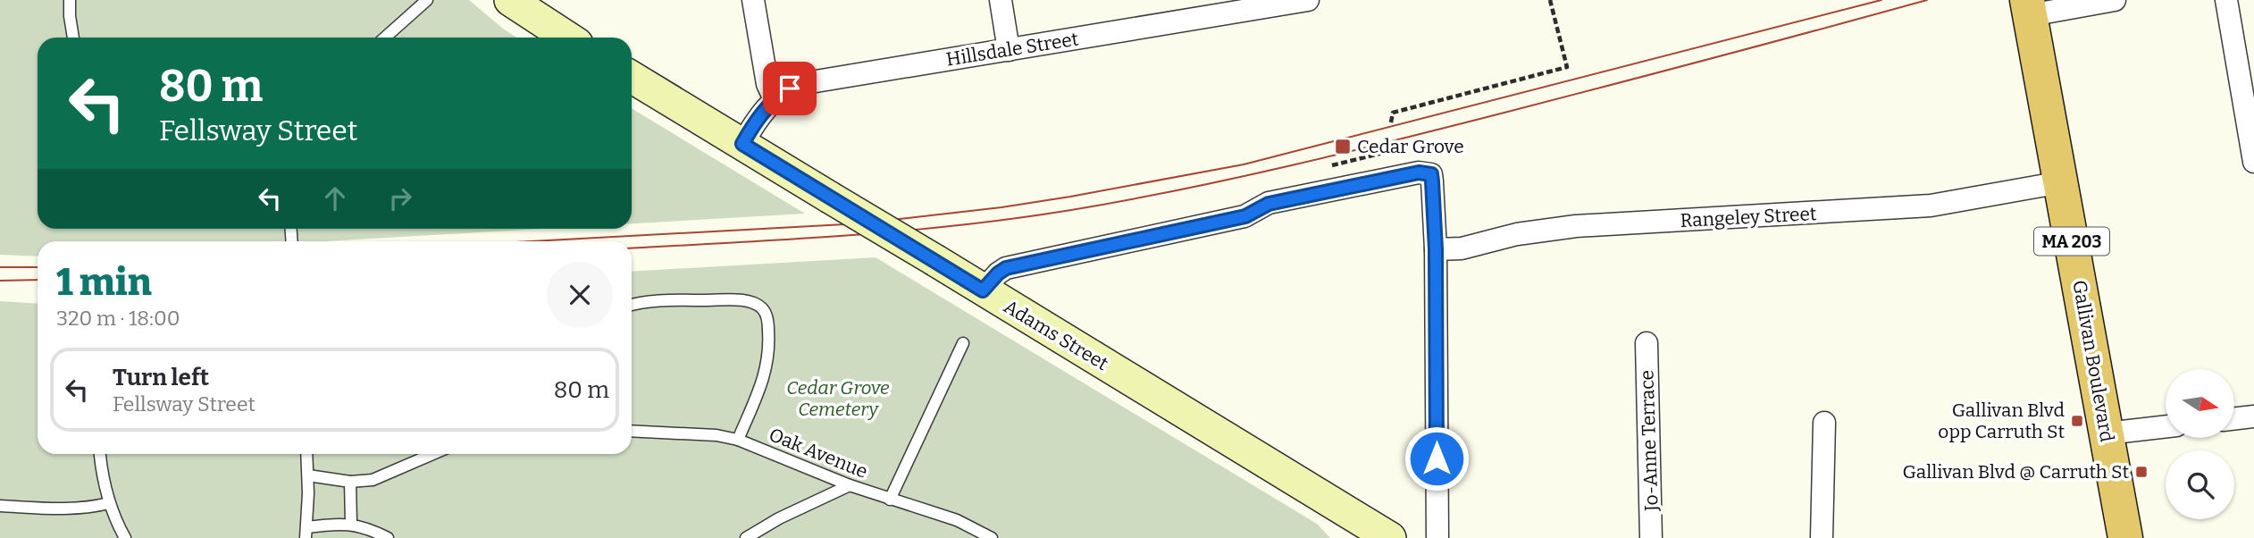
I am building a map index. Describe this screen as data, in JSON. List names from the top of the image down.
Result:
{
  "streets": {
    "highway": ["MA 203", "Gallivan Boulevard"],
    "main road": ["Adams Street"],
    "street": ["Hillsdale Street", "Rangeley Street", "Jo-Anne Terrace"],
    "lane": ["Oak Avenue"]
  },
  "crossings": [
    ["Hillsdale Street", "Adams Street"],
    ["Rangeley Street", "Gallivan Boulevard"]
  ],
  "parks": ["Cedar Grove Cemetery"],
  "places": {
    "transit": ["Cedar Grove", "Gallivan Blvd opp Carruth St", "Gallivan Blvd @ Carruth St"]
  },
  "north": "right",
  "page": {
    "turn": ["80 m", "Fellsway Street"],
    "heading": ["1 min", "320 m · 18:00"],
    "list": [
      {
        "name": "Turn left",
        "note": "Fellsway Street",
        "value": "80 m"
      }
    ]
  }
}
